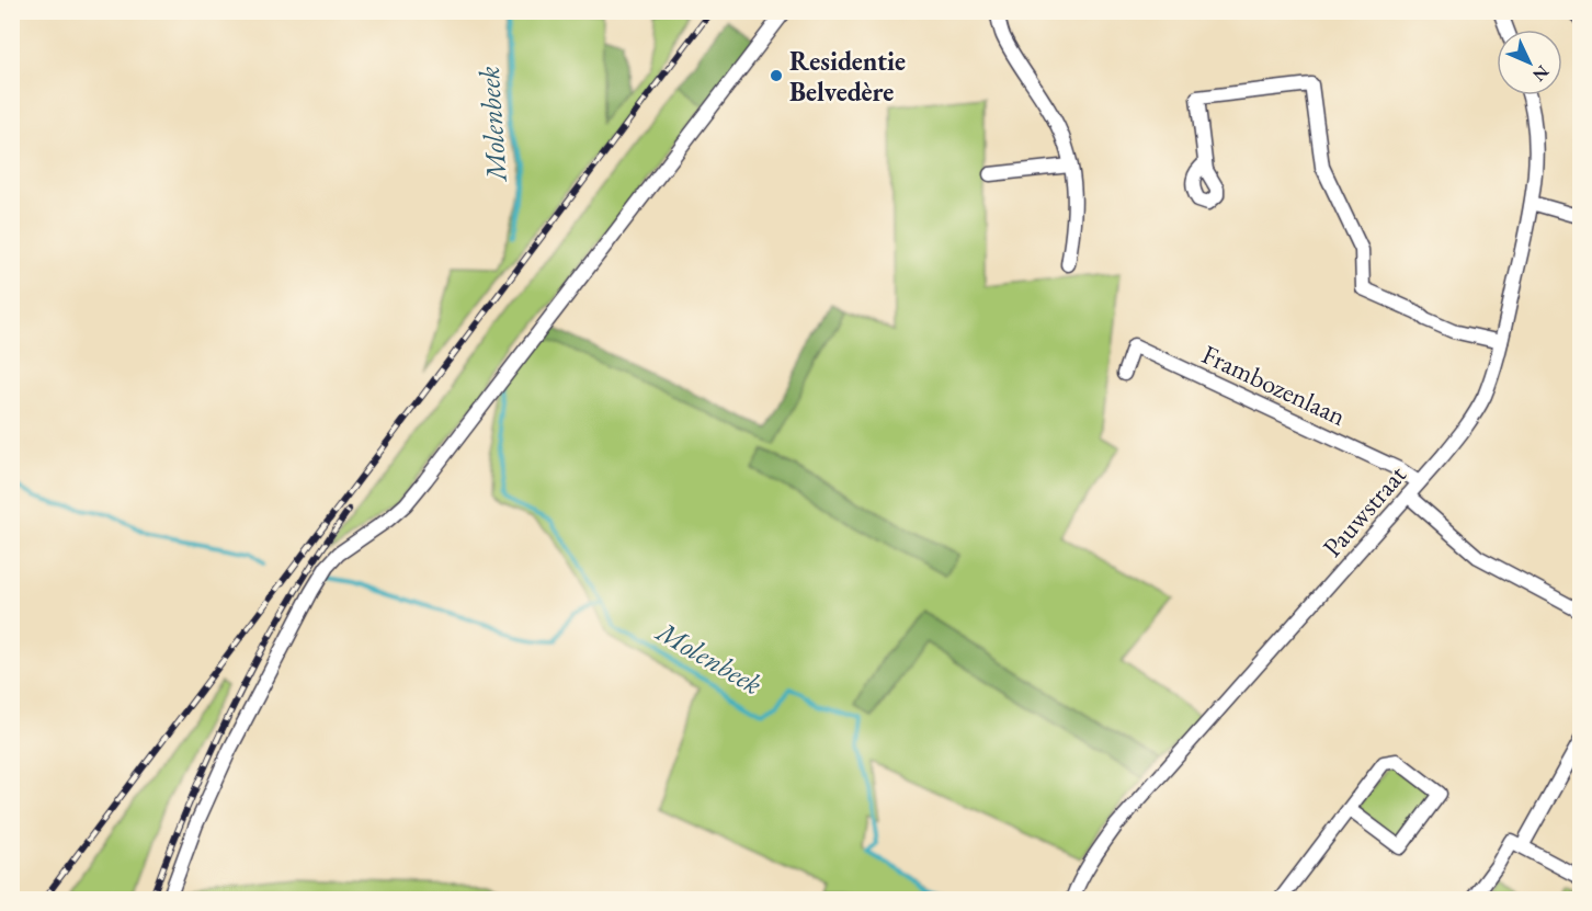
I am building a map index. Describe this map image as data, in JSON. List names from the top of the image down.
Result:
{
  "streets": {
    "street": ["Frambozenlaan", "Pauwstraat"]
  },
  "crossings": [
    ["Frambozenlaan", "Pauwstraat"]
  ],
  "water": ["Molenbeek"],
  "places": ["Residentie Belvedère"],
  "north": "bottom right"
}
